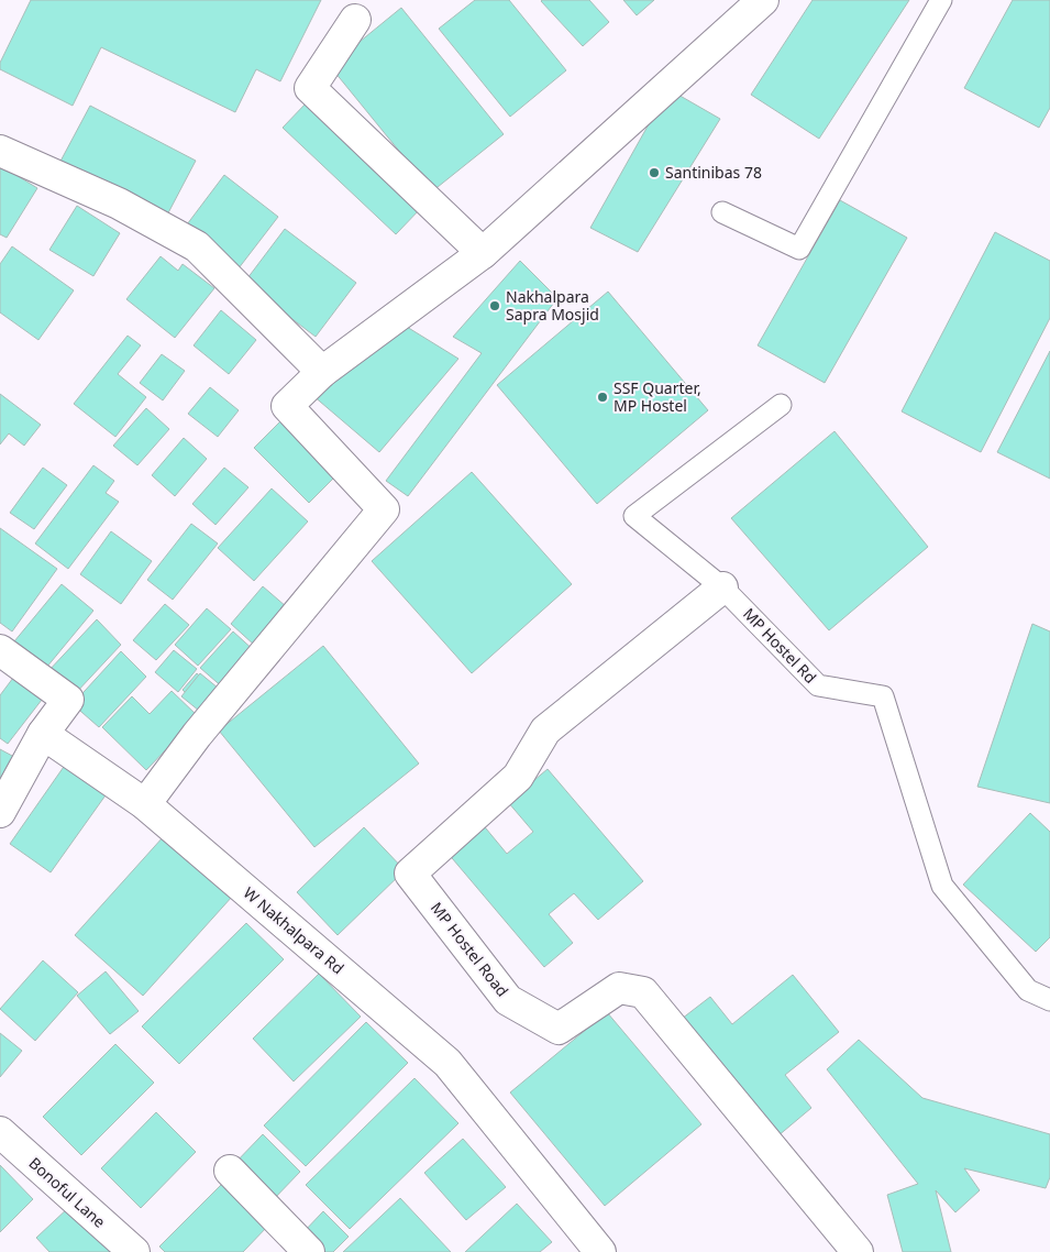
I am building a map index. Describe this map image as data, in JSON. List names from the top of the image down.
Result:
{
  "streets": {
    "street": ["W Nakhalpara Rd", "MP Hostel Road", "Bonoful Lane"],
    "lane": ["MP Hostel Rd"]
  },
  "crossings": [
    ["MP Hostel Rd", "MP Hostel Road"]
  ],
  "places": ["Santinibas 78", "Nakhalpara Sapra Mosjid", "SSF Quarter, MP Hostel"]
}
